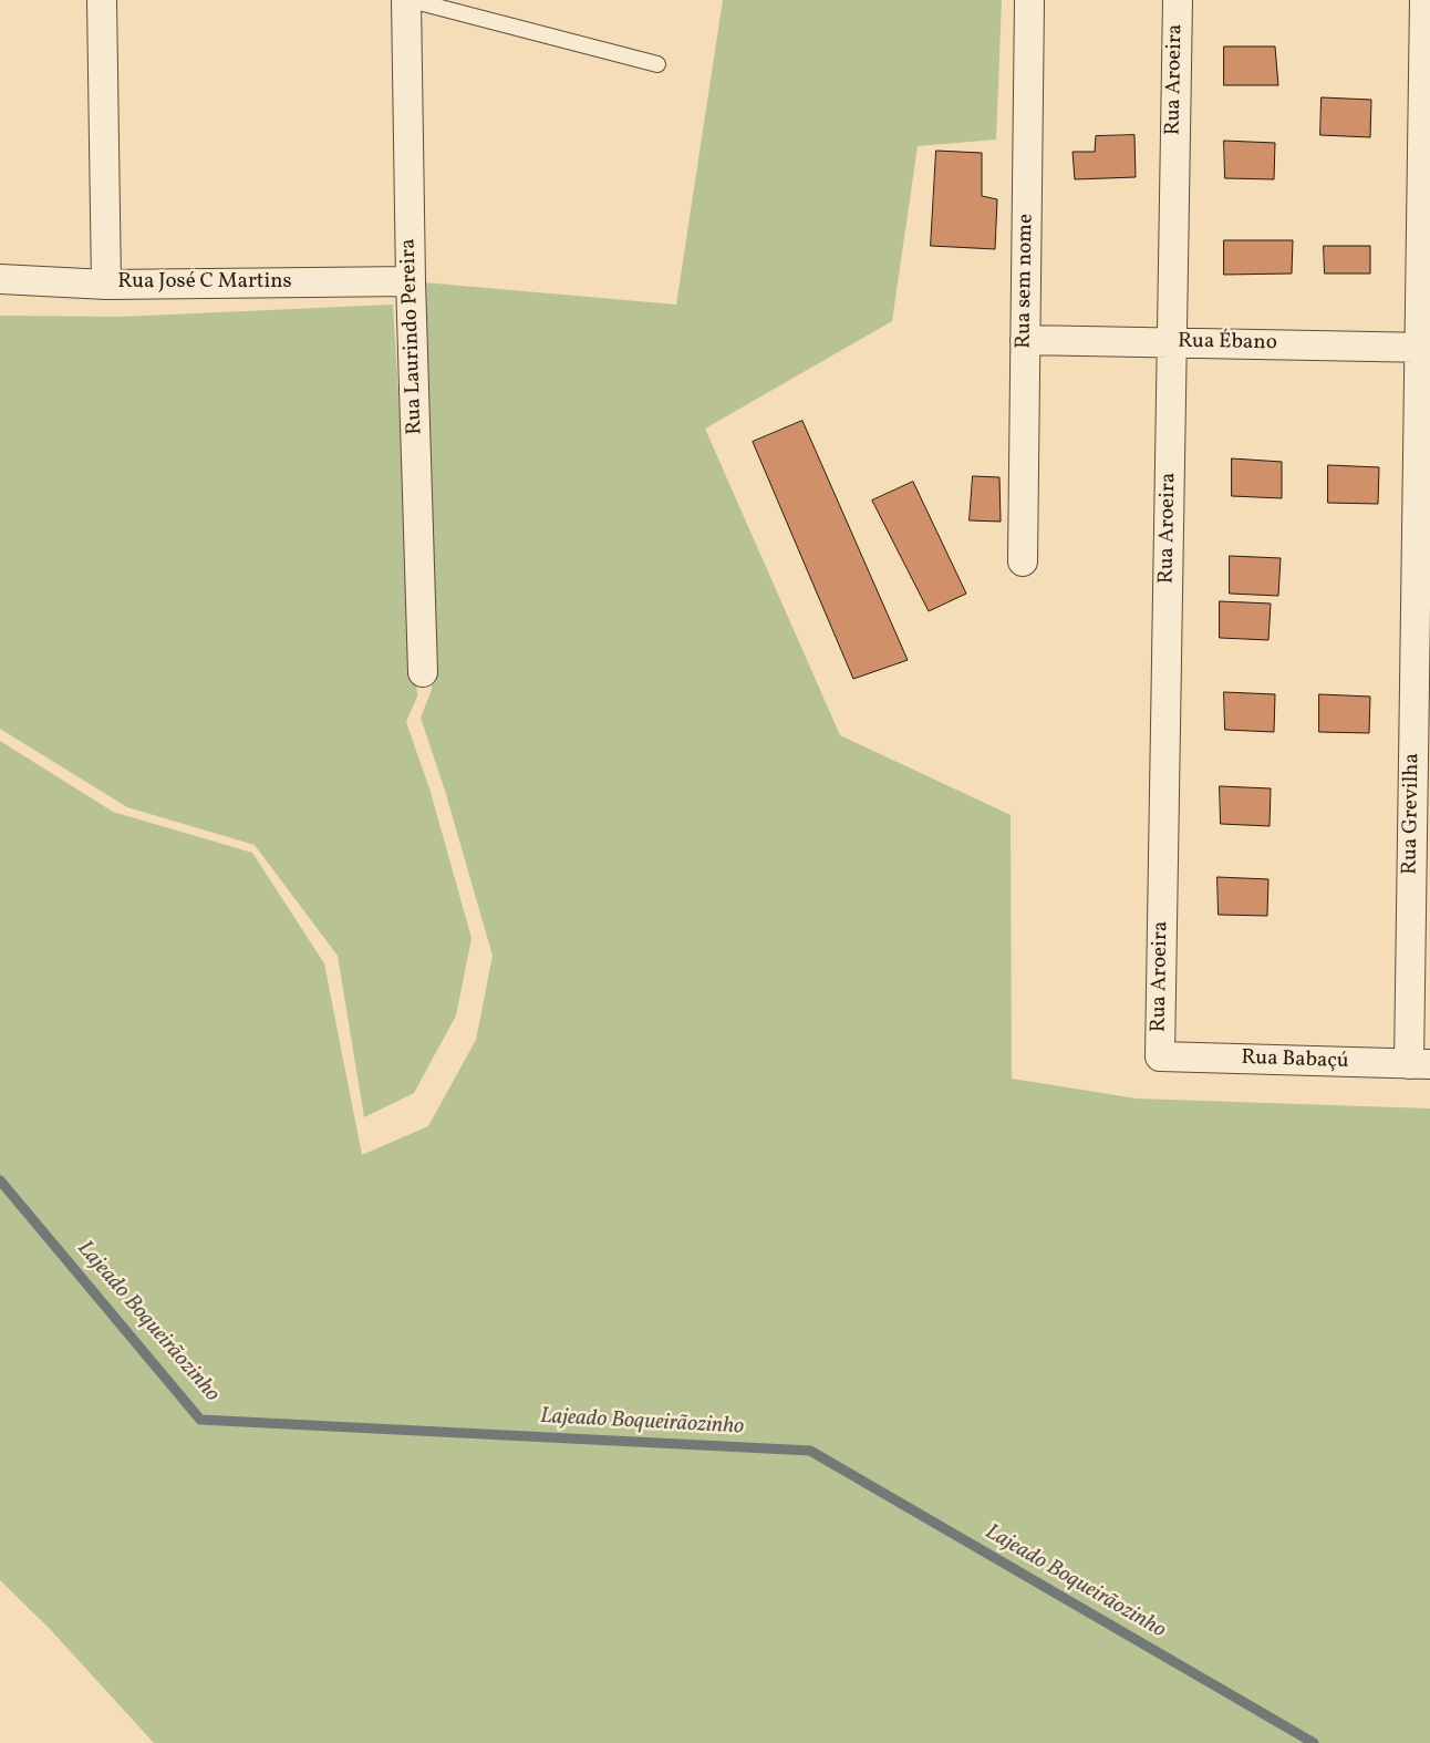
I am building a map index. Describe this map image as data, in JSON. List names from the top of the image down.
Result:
{
  "streets": {
    "street": [
      "Rua Aroeira",
      "Rua sem nome",
      "Rua José C Martins",
      "Rua Laurindo Pereira",
      "Rua Ébano",
      "Rua Grevilha",
      "Rua Babaçú"
    ]
  },
  "crossings": [
    ["Rua Aroeira", "Rua Ébano"],
    ["Rua Aroeira", "Rua Babaçú"],
    ["Rua sem nome", "Rua Ébano"],
    ["Rua José C Martins", "Rua Laurindo Pereira"],
    ["Rua Ébano", "Rua Grevilha"],
    ["Rua Grevilha", "Rua Babaçú"]
  ],
  "water": ["Lajeado Boqueirãozinho"]
}
